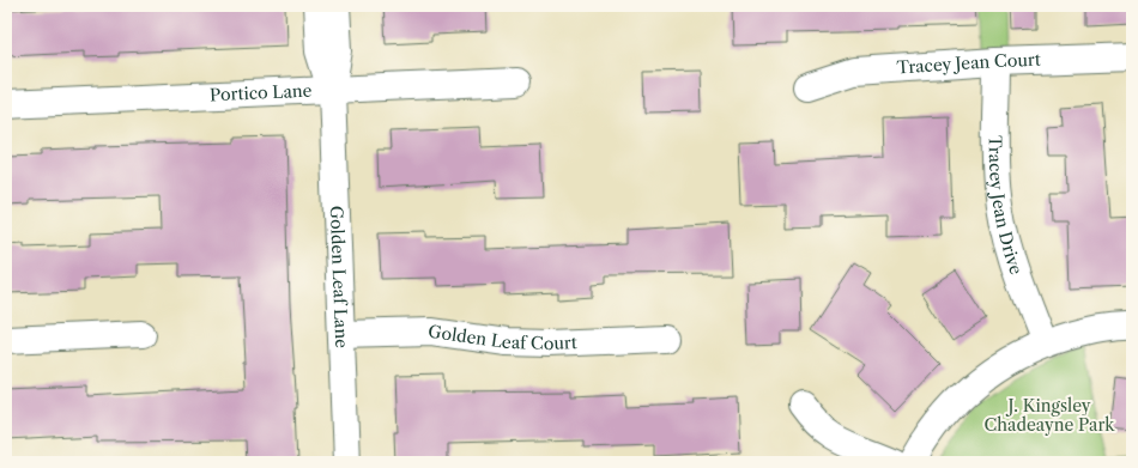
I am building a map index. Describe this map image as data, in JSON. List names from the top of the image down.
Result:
{
  "streets": {
    "street": [
      "Tracey Jean Court",
      "Portico Lane",
      "Tracey Jean Drive",
      "Golden Leaf Lane",
      "Golden Leaf Court"
    ]
  },
  "crossings": [
    ["Tracey Jean Court", "Tracey Jean Drive"],
    ["Portico Lane", "Golden Leaf Lane"],
    ["Golden Leaf Lane", "Golden Leaf Court"]
  ],
  "parks": ["J. Kingsley Chadeayne Park"]
}
